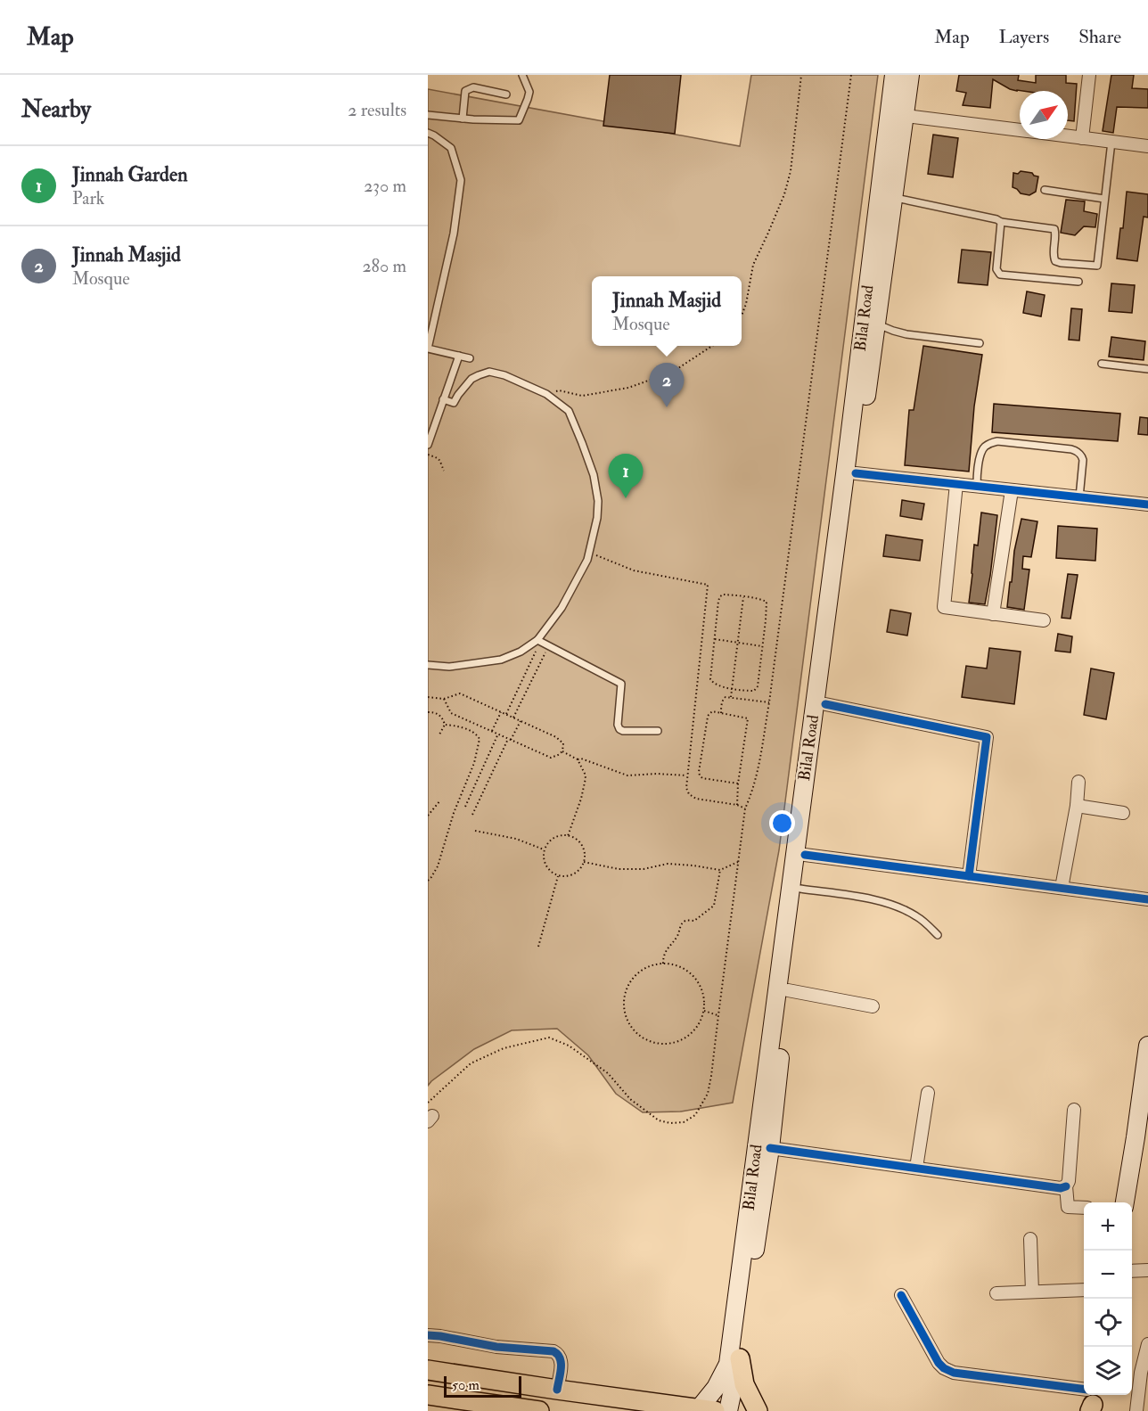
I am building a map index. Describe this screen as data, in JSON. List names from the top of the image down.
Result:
{
  "streets": {
    "main road": ["Bilal Road"]
  },
  "scale_bar": "50 m",
  "north": "top right",
  "page": {
    "header": "Map",
    "nav": ["Map", "Layers", "Share"],
    "heading": ["Nearby", "2 results"],
    "list": [
      {
        "mark": "1",
        "name": "Jinnah Garden",
        "note": "Park",
        "value": "230 m"
      },
      {
        "mark": "2",
        "name": "Jinnah Masjid",
        "note": "Mosque",
        "value": "280 m"
      }
    ],
    "popup": ["Jinnah Masjid", "Mosque"],
    "pins": ["2", "1"],
    "map_buttons": ["+", "−"],
    "scale": "50 m"
  }
}
